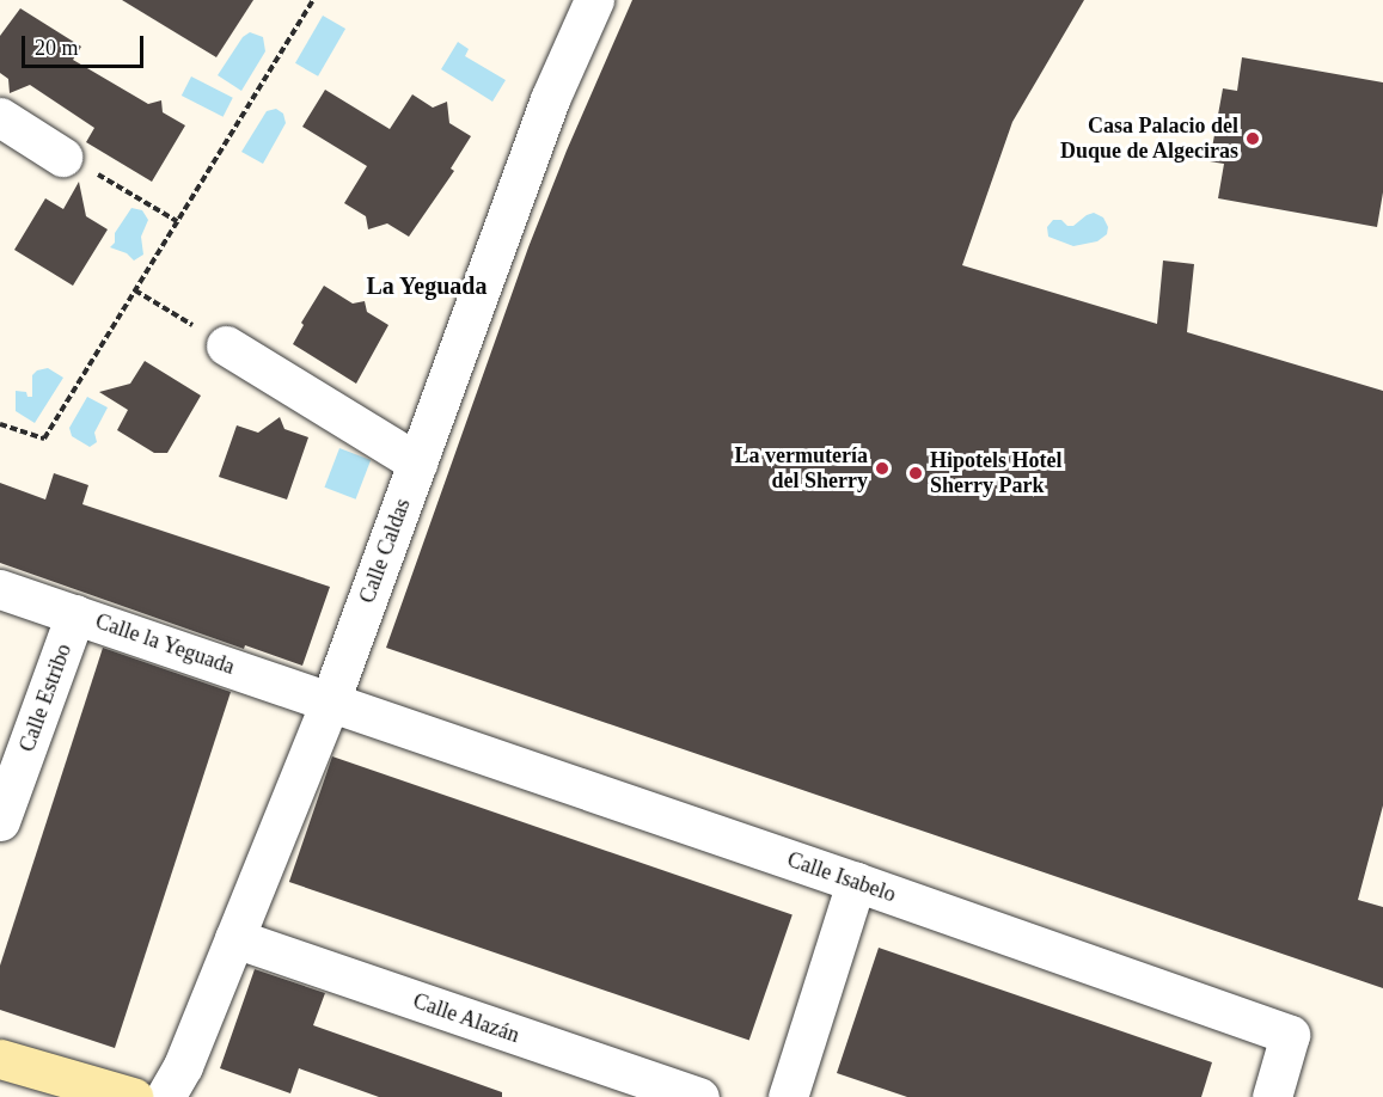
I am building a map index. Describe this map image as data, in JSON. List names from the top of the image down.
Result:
{
  "streets": {
    "street": [
      "Calle Caldas",
      "Calle la Yeguada",
      "Calle Estribo",
      "Calle Isabelo",
      "Calle Alazán"
    ]
  },
  "crossings": [
    ["Calle Caldas", "Calle la Yeguada"],
    ["Calle Caldas", "Calle Isabelo"],
    ["Calle Caldas", "Calle Alazán"],
    ["Calle la Yeguada", "Calle Estribo"],
    ["Calle la Yeguada", "Calle Isabelo"]
  ],
  "districts": ["La Yeguada"],
  "places": ["Casa Palacio del Duque de Algeciras", "La vermutería del Sherry", "Hipotels Hotel Sherry Park"],
  "scale_bar": "20 m"
}
